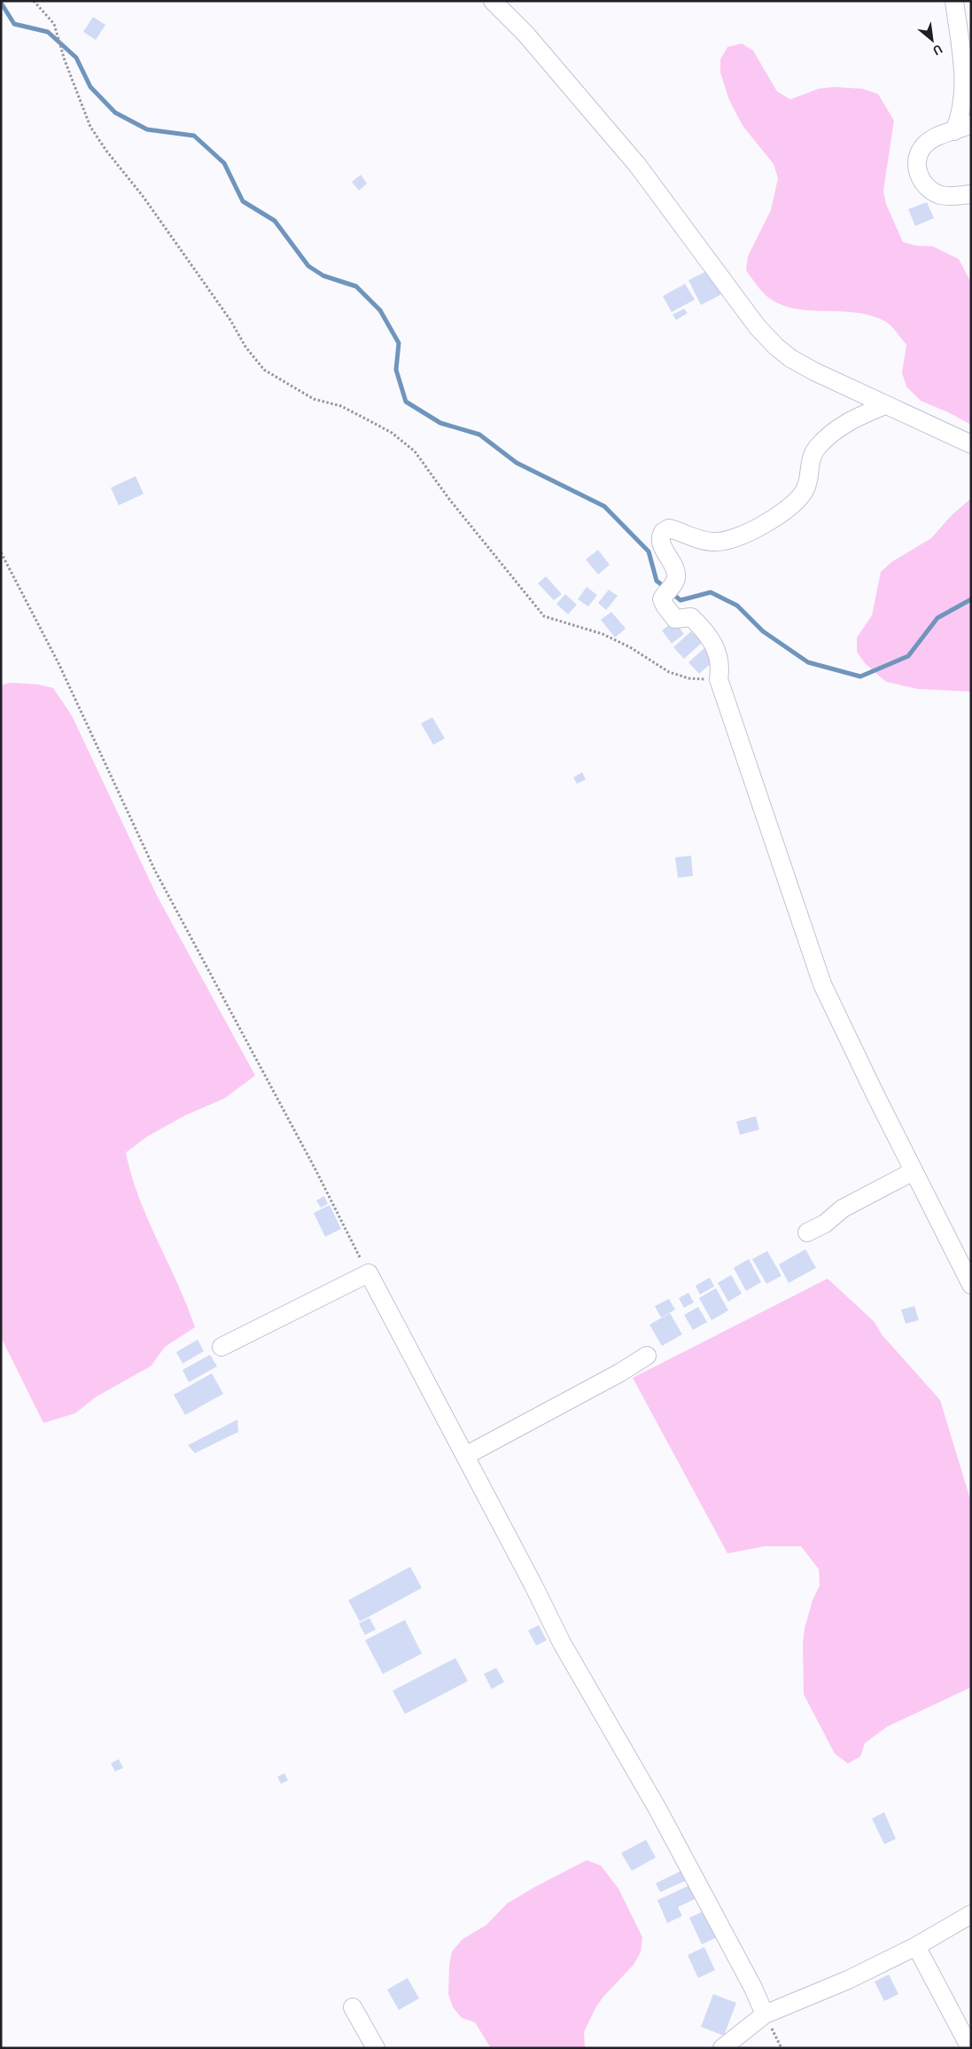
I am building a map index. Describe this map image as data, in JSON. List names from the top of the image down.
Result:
{
  "north": "bottom right"
}
